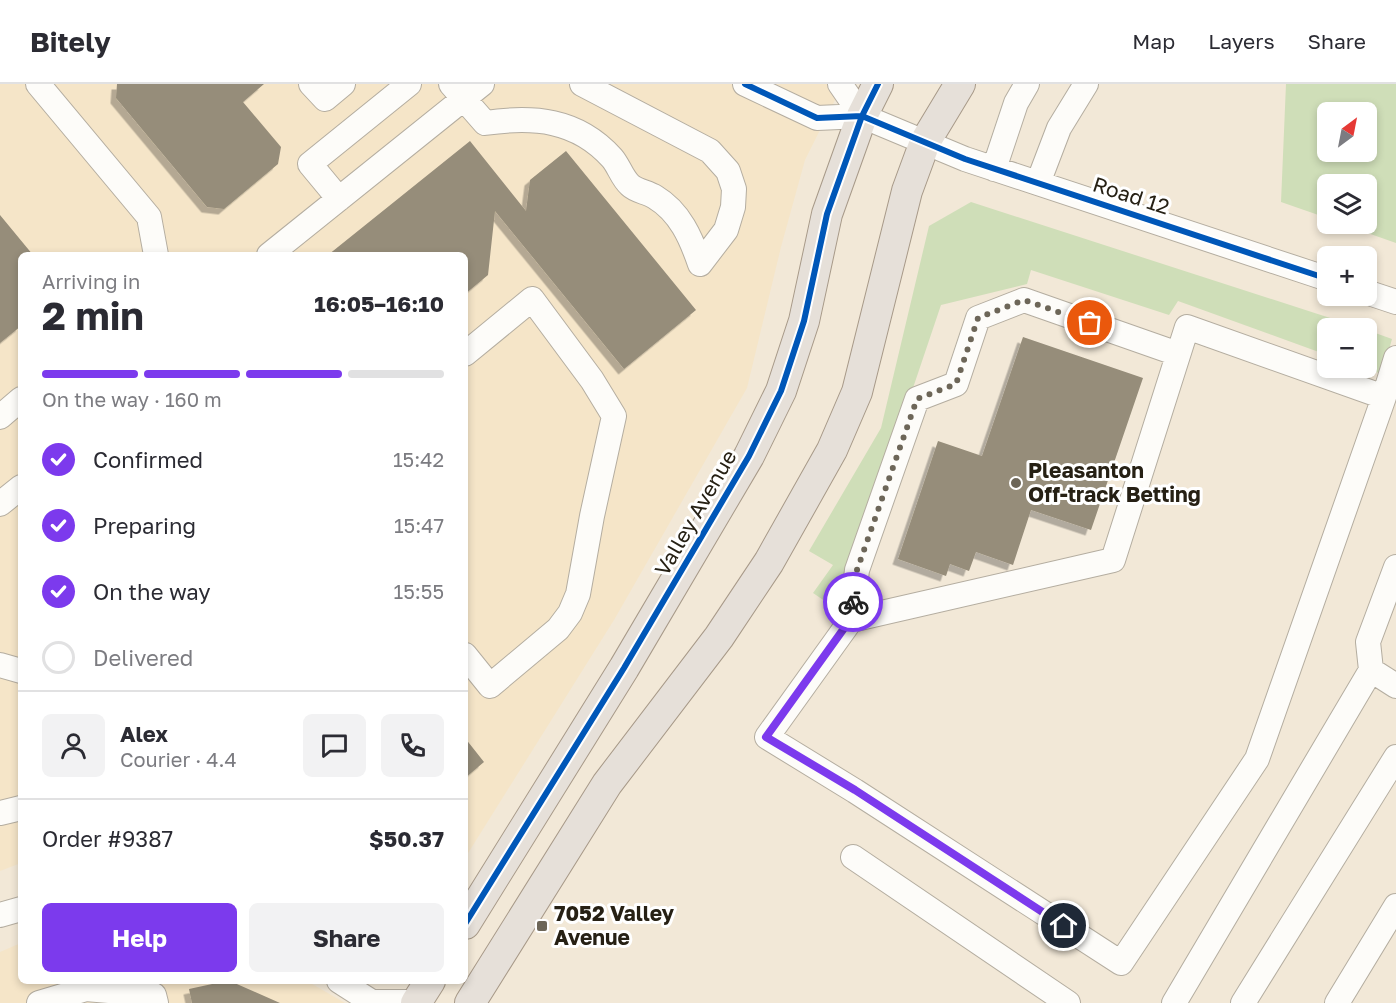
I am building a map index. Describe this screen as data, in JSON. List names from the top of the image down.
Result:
{
  "streets": {
    "main road": ["Valley Avenue"],
    "street": ["Road 12"]
  },
  "crossings": [
    ["Road 12", "Valley Avenue"]
  ],
  "places": {
    "other": ["Pleasanton Off-track Betting"],
    "transit": ["7052 Valley Avenue"]
  },
  "north": "top right",
  "page": {
    "header": "Bitely",
    "nav": ["Map", "Layers", "Share"],
    "map_buttons": ["+", "−"],
    "heading": ["2 min", "Arriving in", "16:05–16:10"],
    "panel": [
      "Alex",
      "Courier · 4.4",
      "Order #9387",
      "$50.37"
    ],
    "bar": "On the way · 160 m",
    "list": [
      ["Confirmed", "15:42"],
      ["Preparing", "15:47"],
      ["On the way", "15:55"],
      "Delivered"
    ],
    "buttons": ["Help", "Share"]
  }
}
